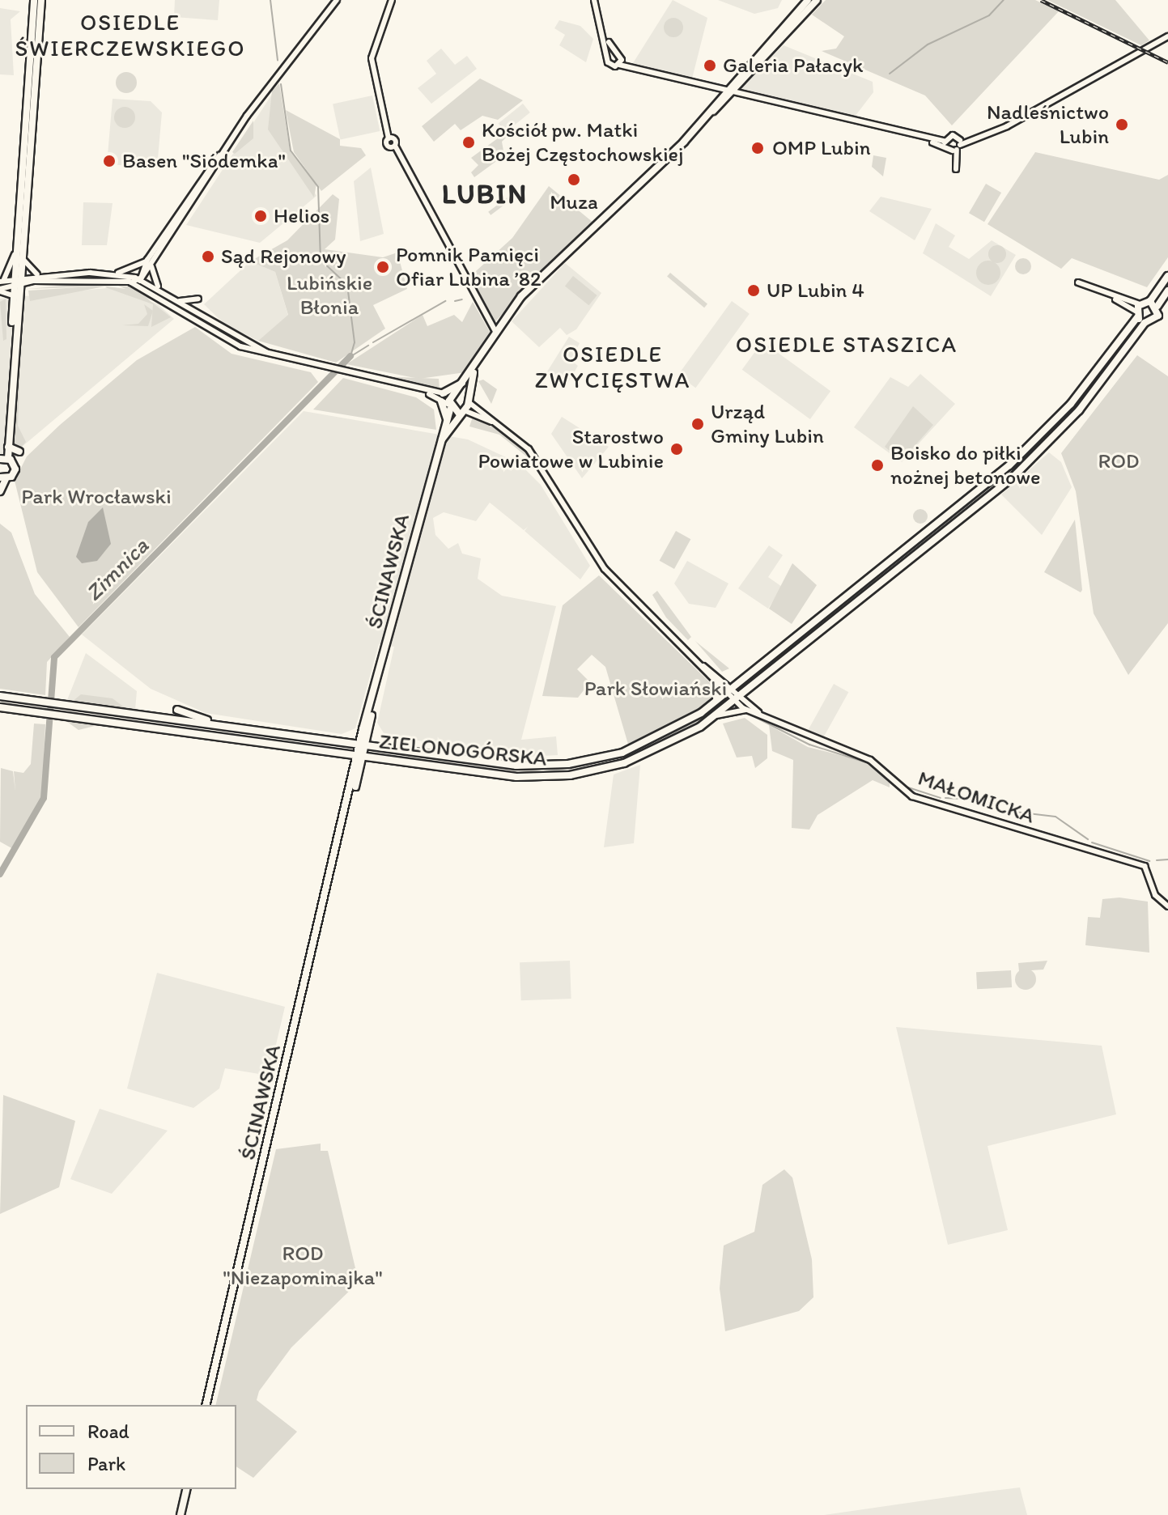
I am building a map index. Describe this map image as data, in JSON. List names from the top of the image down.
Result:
{
  "streets": {
    "main road": ["ŚCINAWSKA", "ZIELONOGÓRSKA"],
    "street": ["MAŁOMICKA"]
  },
  "crossings": [
    ["ŚCINAWSKA", "ZIELONOGÓRSKA"],
    ["ZIELONOGÓRSKA", "MAŁOMICKA"]
  ],
  "districts": [
    "OSIEDLE ŚWIERCZEWSKIEGO",
    "LUBIN",
    "OSIEDLE STASZICA",
    "OSIEDLE ZWYCIĘSTWA"
  ],
  "water": ["Zimnica"],
  "parks": [
    "Lubińskie Błonia",
    "ROD",
    "Park Wrocławski",
    "Park Słowiański",
    "ROD \"Niezapominajka\""
  ],
  "places": [
    "Galeria Pałacyk",
    "Nadleśnictwo Lubin",
    "Kościół pw. Matki Bożej Częstochowskiej",
    "OMP Lubin",
    "Basen \"Siódemka\"",
    "Muza",
    "Helios",
    "Sąd Rejonowy",
    "Pomnik Pamięci Ofiar Lubina ’82",
    "UP Lubin 4",
    "Urząd Gminy Lubin",
    "Starostwo Powiatowe w Lubinie",
    "Boisko do piłki nożnej betonowe"
  ],
  "legend": ["Road", "Park"]
}
